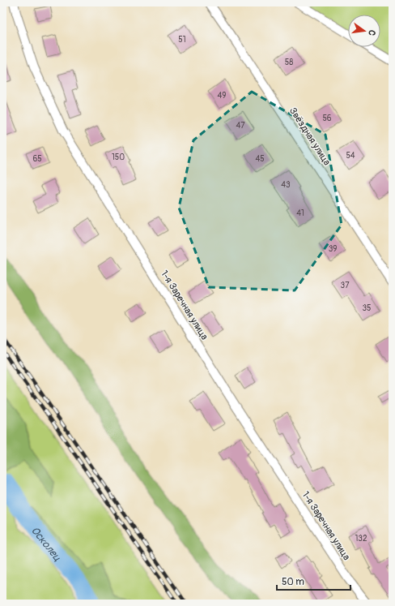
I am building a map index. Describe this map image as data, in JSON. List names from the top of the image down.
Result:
{
  "streets": {
    "street": ["Звёздная улица", "1-я Заречная улица"]
  },
  "water": ["Осколец"],
  "house_numbers": [
    "51",
    "58",
    "49",
    "56",
    "47",
    "54",
    "150",
    "65",
    "45",
    "43",
    "41",
    "39",
    "37",
    "35",
    "132"
  ],
  "scale_bar": "50 m",
  "north": "right"
}
